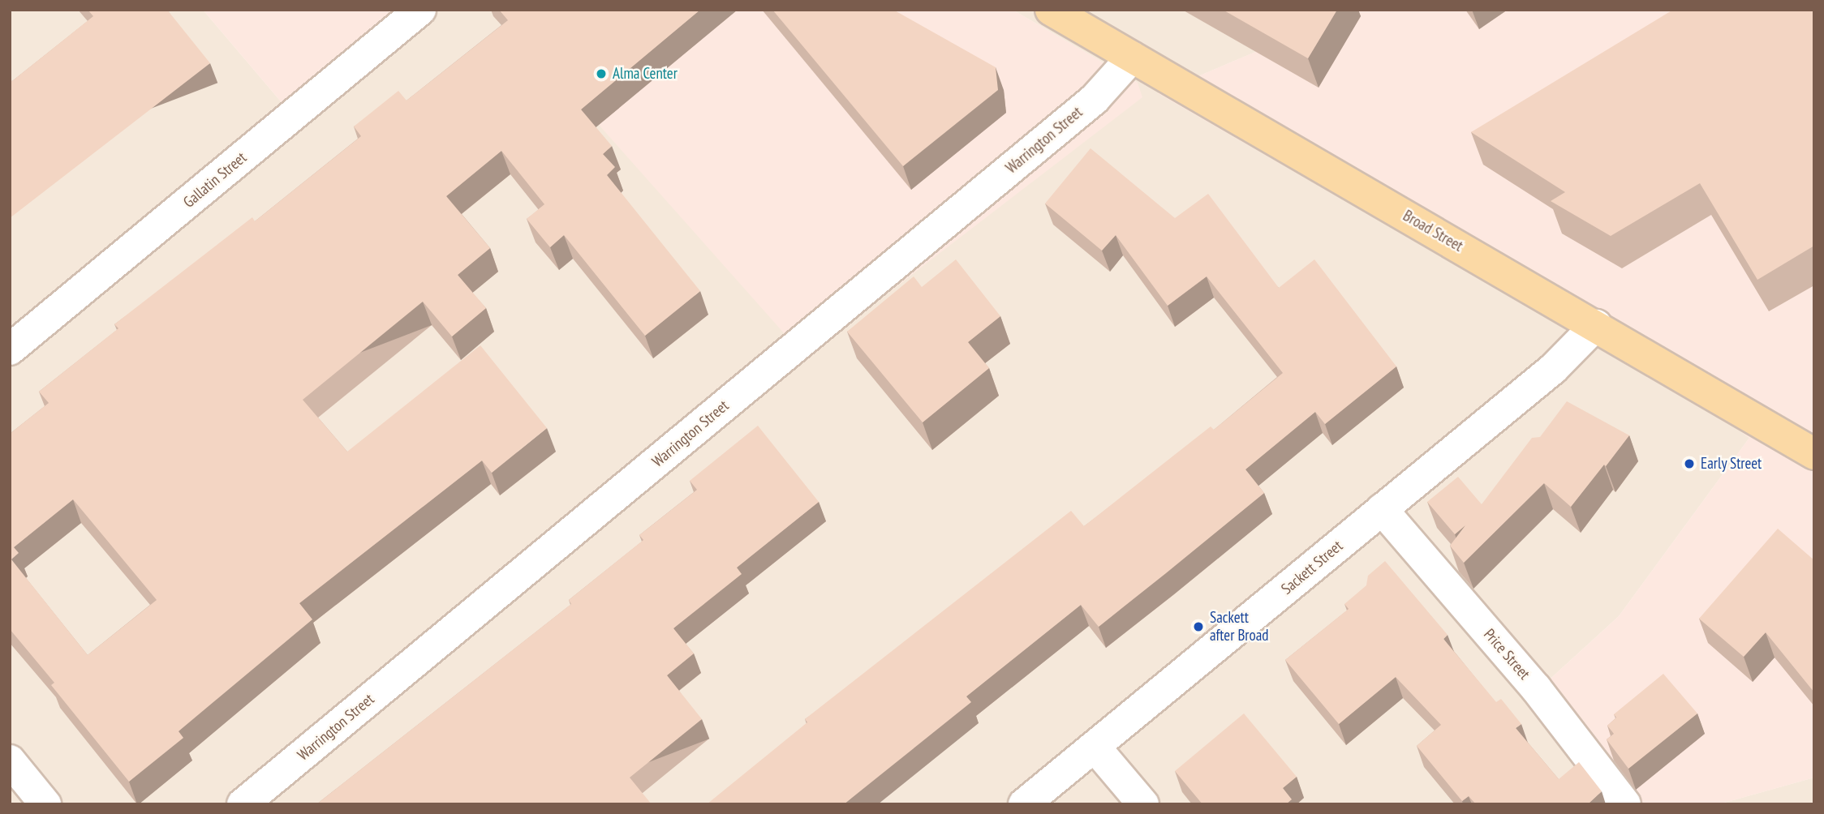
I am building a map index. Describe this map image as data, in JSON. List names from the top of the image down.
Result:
{
  "streets": {
    "main road": ["Broad Street"],
    "street": [
      "Warrington Street",
      "Gallatin Street",
      "Sackett Street",
      "Price Street"
    ]
  },
  "crossings": [
    ["Warrington Street", "Broad Street"],
    ["Broad Street", "Sackett Street"],
    ["Sackett Street", "Price Street"]
  ],
  "places": ["Alma Center", "Early Street", "Sackett after Broad"]
}
